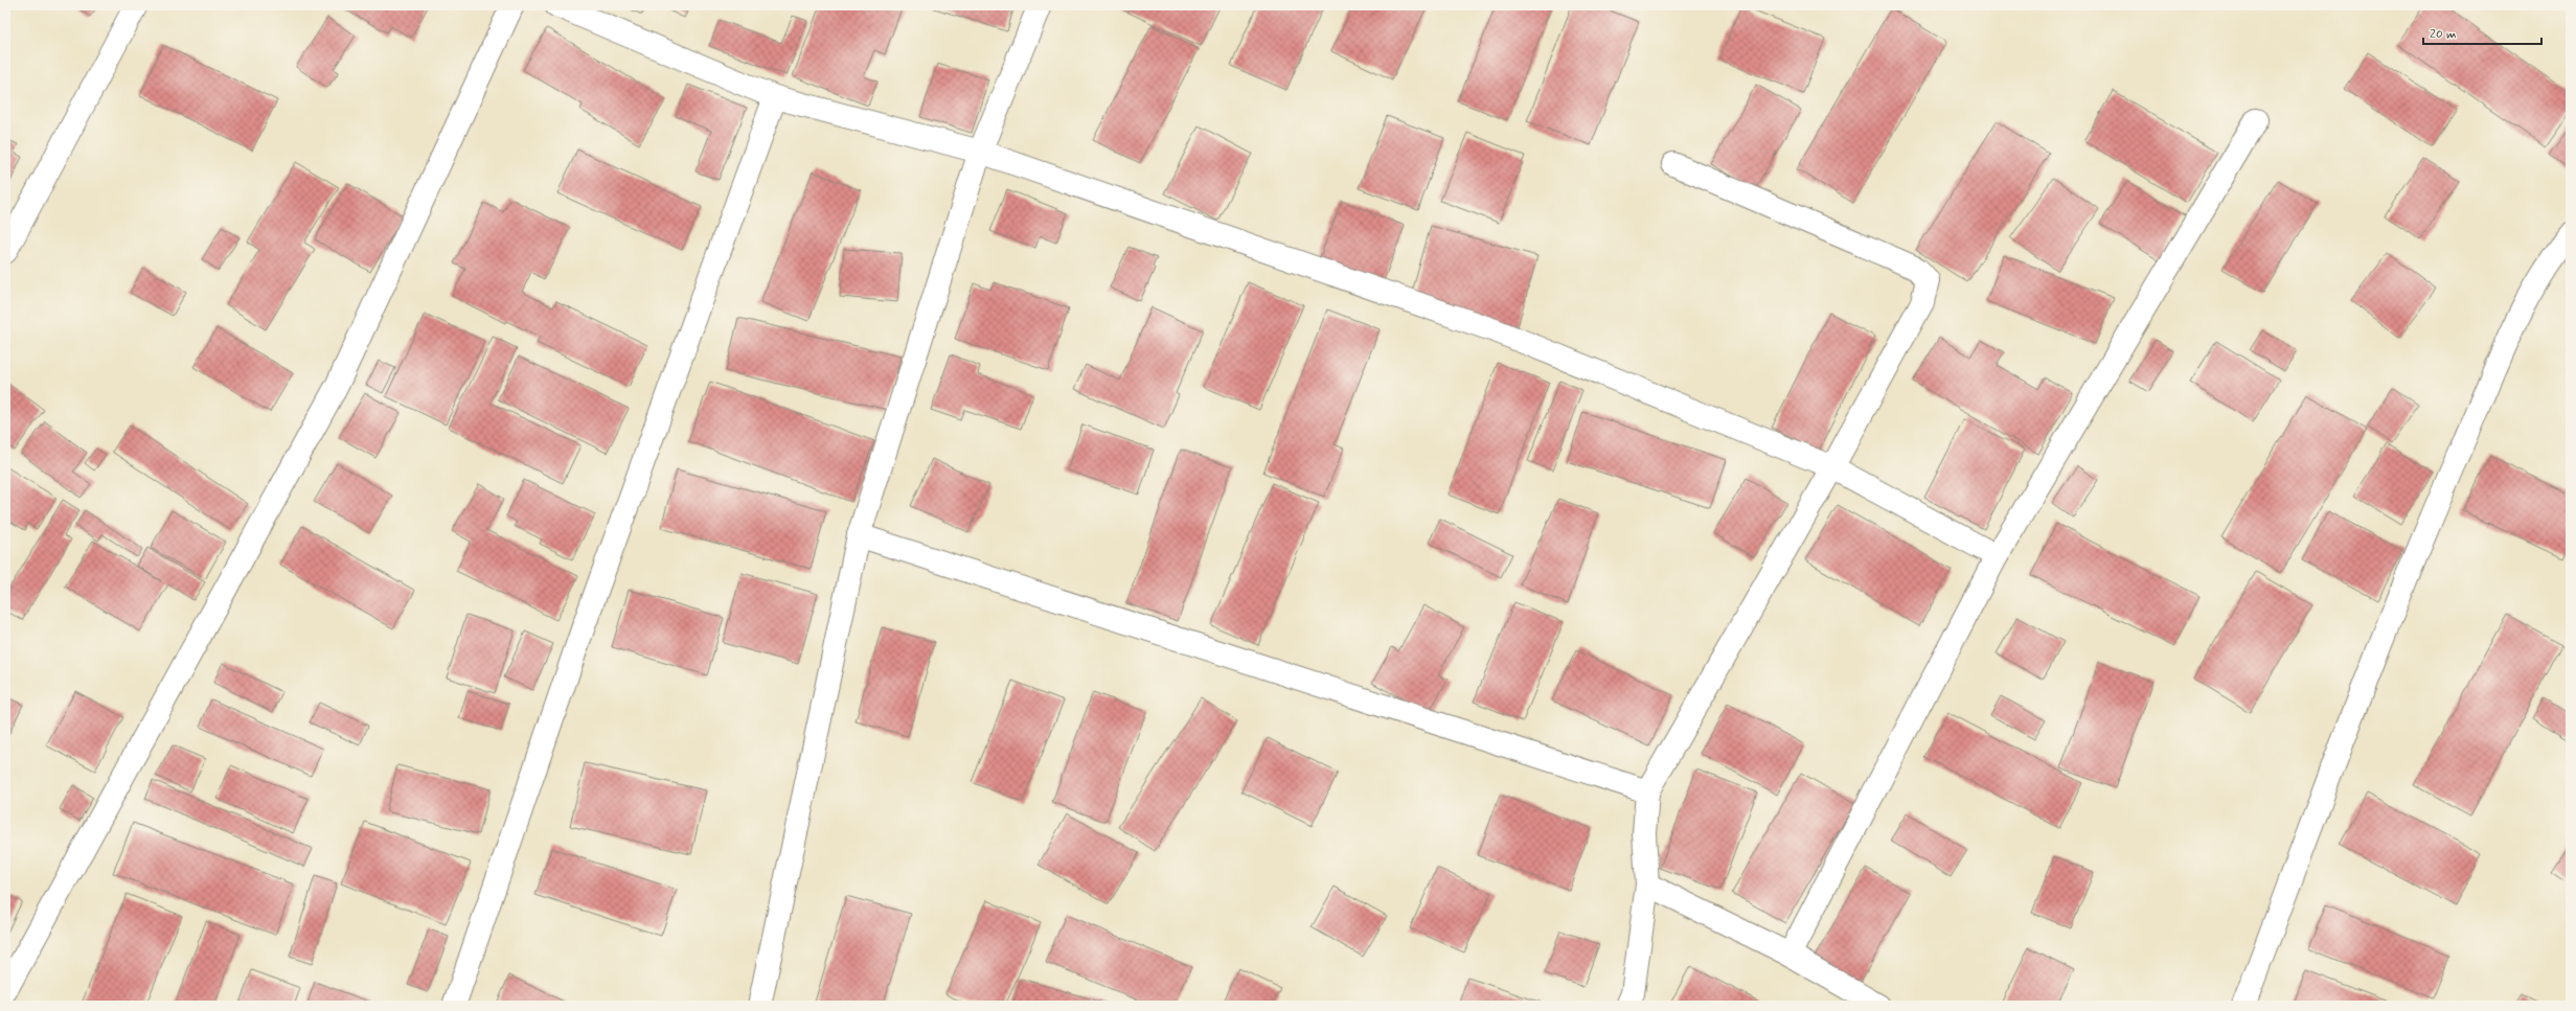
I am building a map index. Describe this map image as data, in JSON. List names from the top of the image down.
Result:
{
  "scale_bar": "20 m"
}
